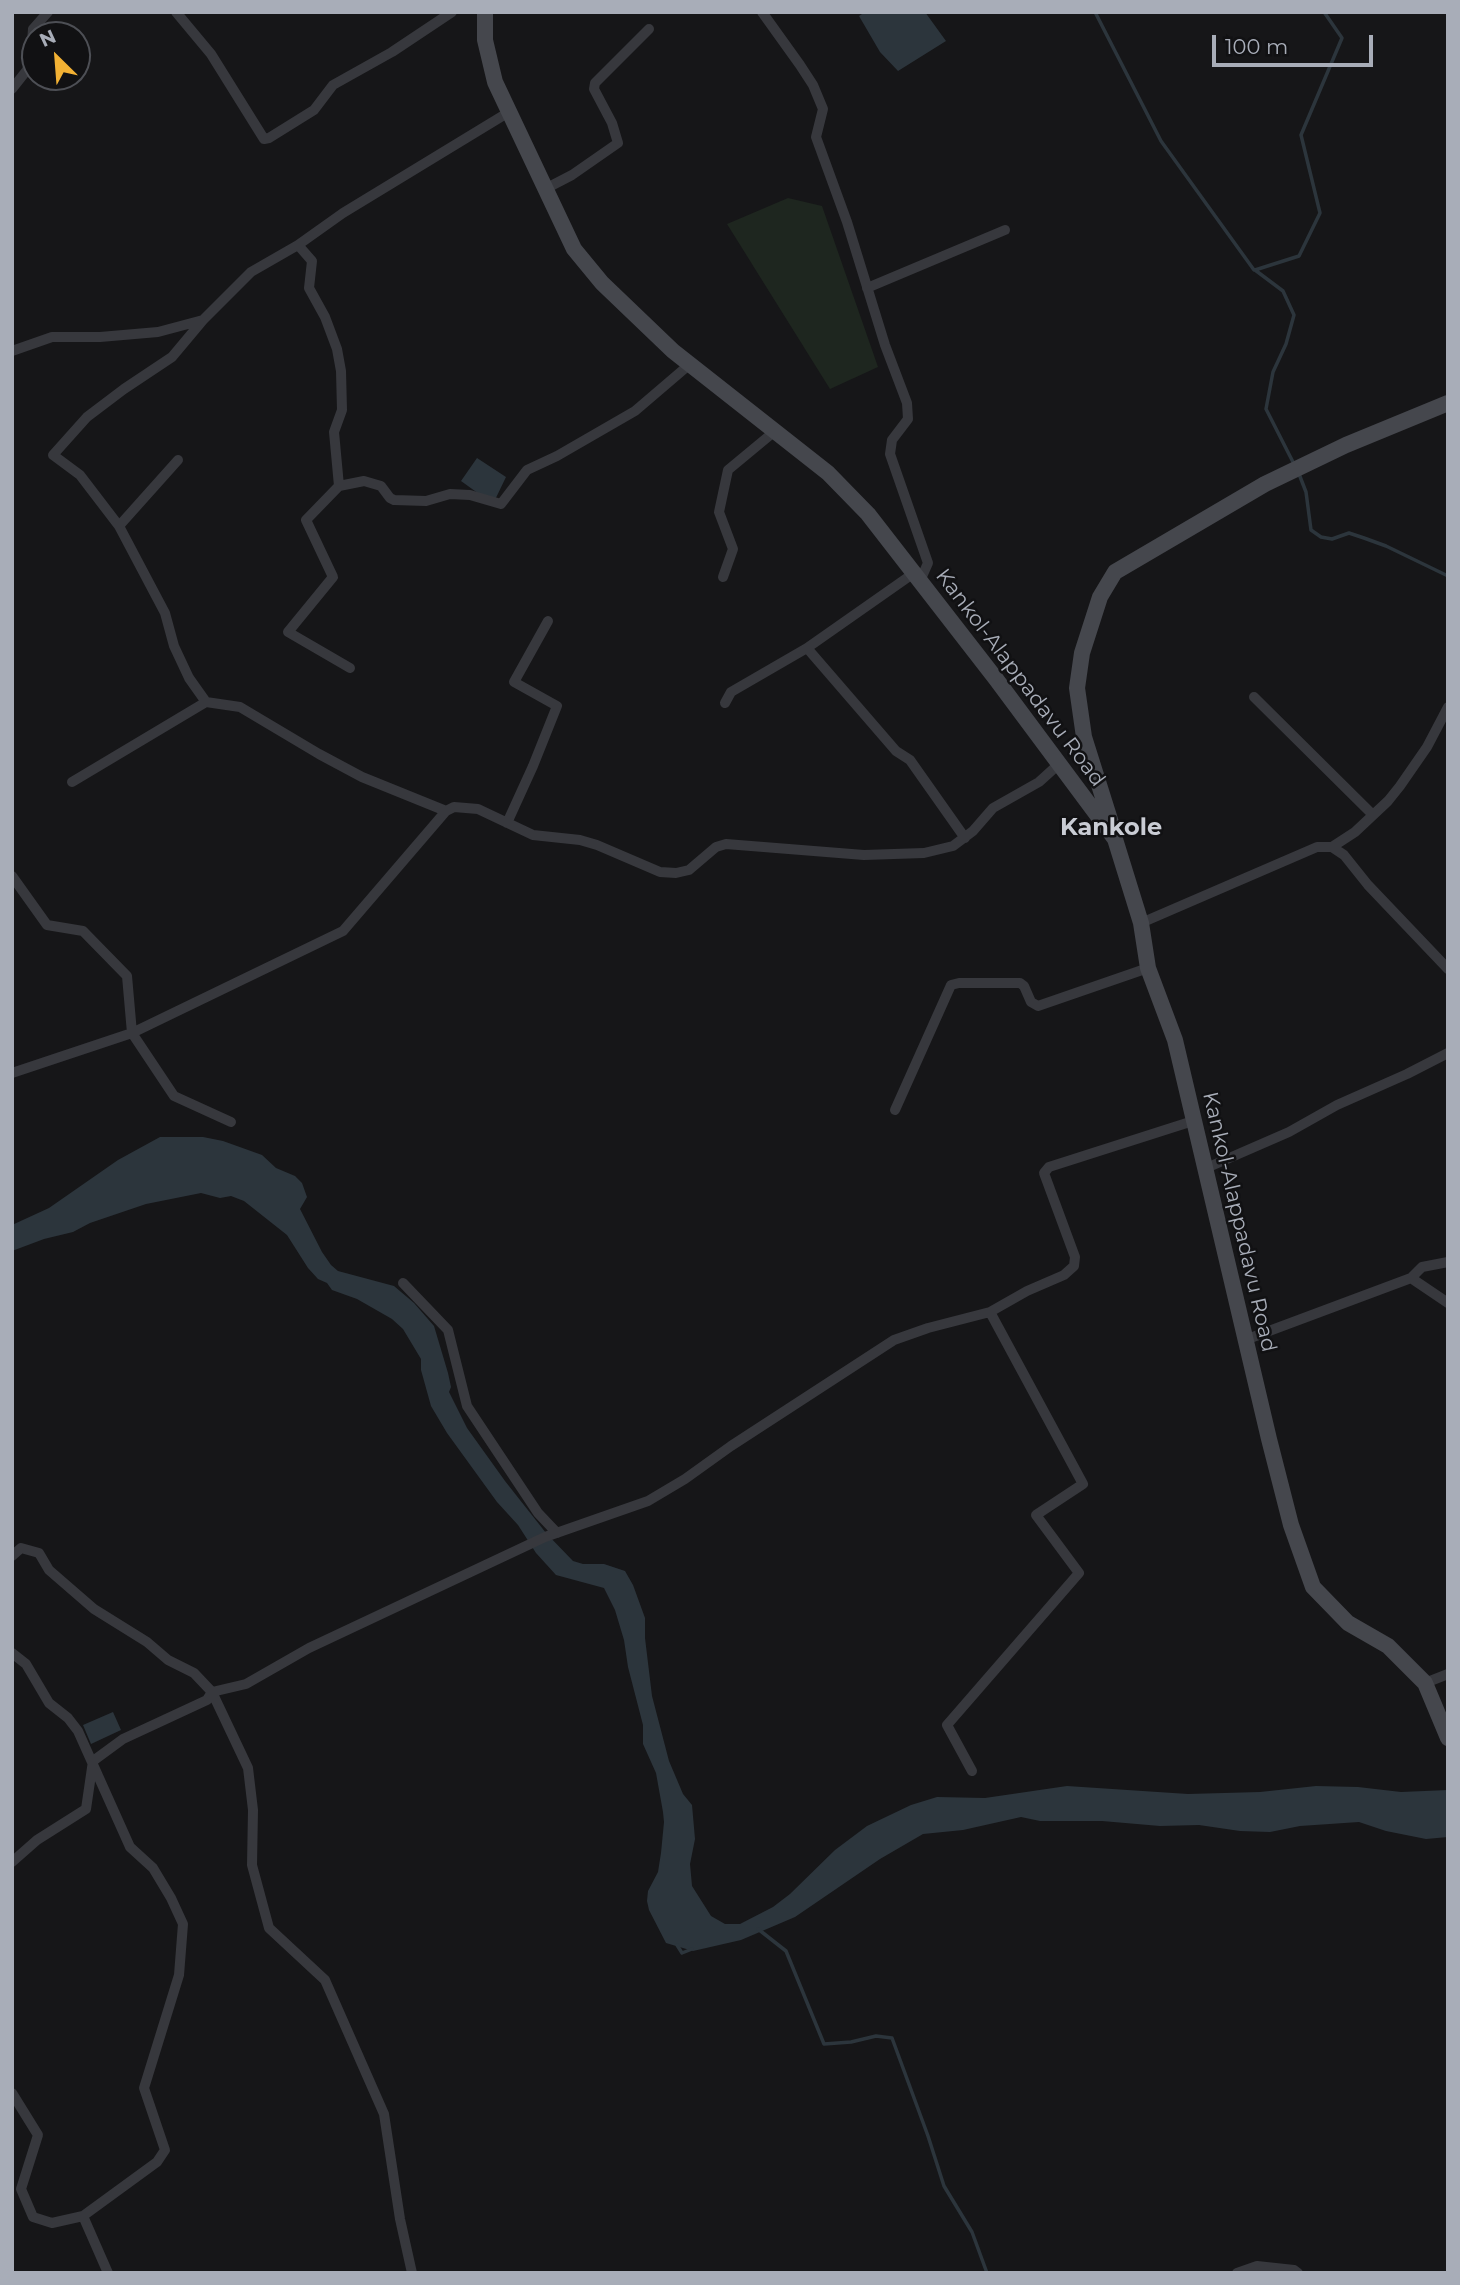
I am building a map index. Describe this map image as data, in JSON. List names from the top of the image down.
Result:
{
  "streets": {
    "main road": ["Kankol-Alappadavu Road"]
  },
  "districts": ["Kankole"],
  "scale_bar": "100 m",
  "north": "top left"
}
